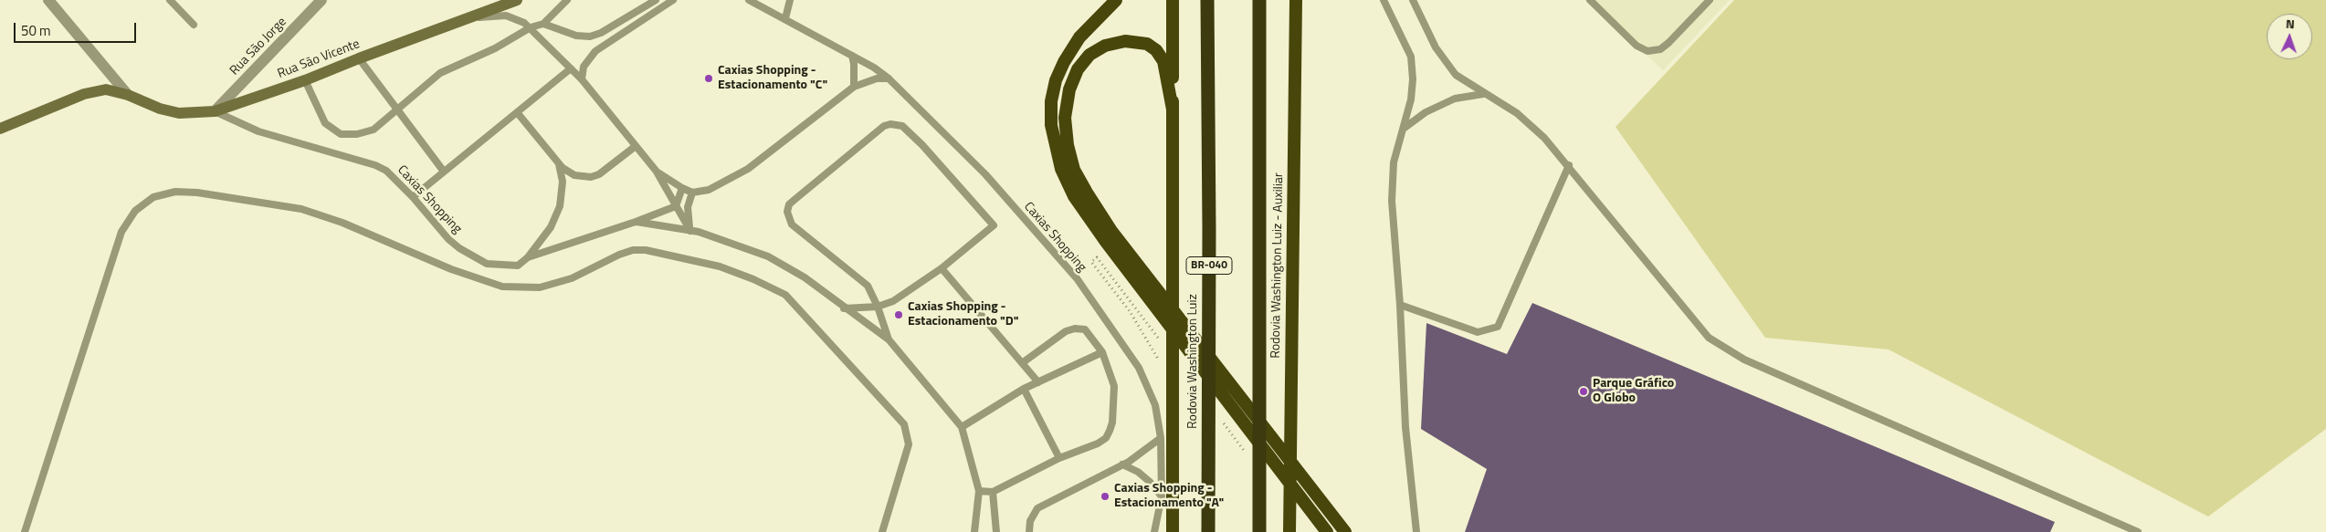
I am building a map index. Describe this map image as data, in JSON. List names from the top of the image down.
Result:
{
  "streets": {
    "highway": ["BR-040", "Rodovia Washington Luiz - Auxiliar", "Rodovia Washington Luiz"],
    "main road": ["Rua Sāo Vicente"],
    "street": ["Rua São Jorge"],
    "lane": ["Caxias Shopping"]
  },
  "crossings": [
    ["Rua São Jorge", "Rua Sāo Vicente"],
    ["Rua São Jorge", "Caxias Shopping"],
    ["Rua Sāo Vicente", "Caxias Shopping"]
  ],
  "places": [
    "Caxias Shopping - Estacionamento \"C\"",
    "Caxias Shopping - Estacionamento \"D\"",
    "Parque Gráfico O Globo",
    "Caxias Shopping - Estacionamento \"A\""
  ],
  "scale_bar": "50 m",
  "north": "top"
}
